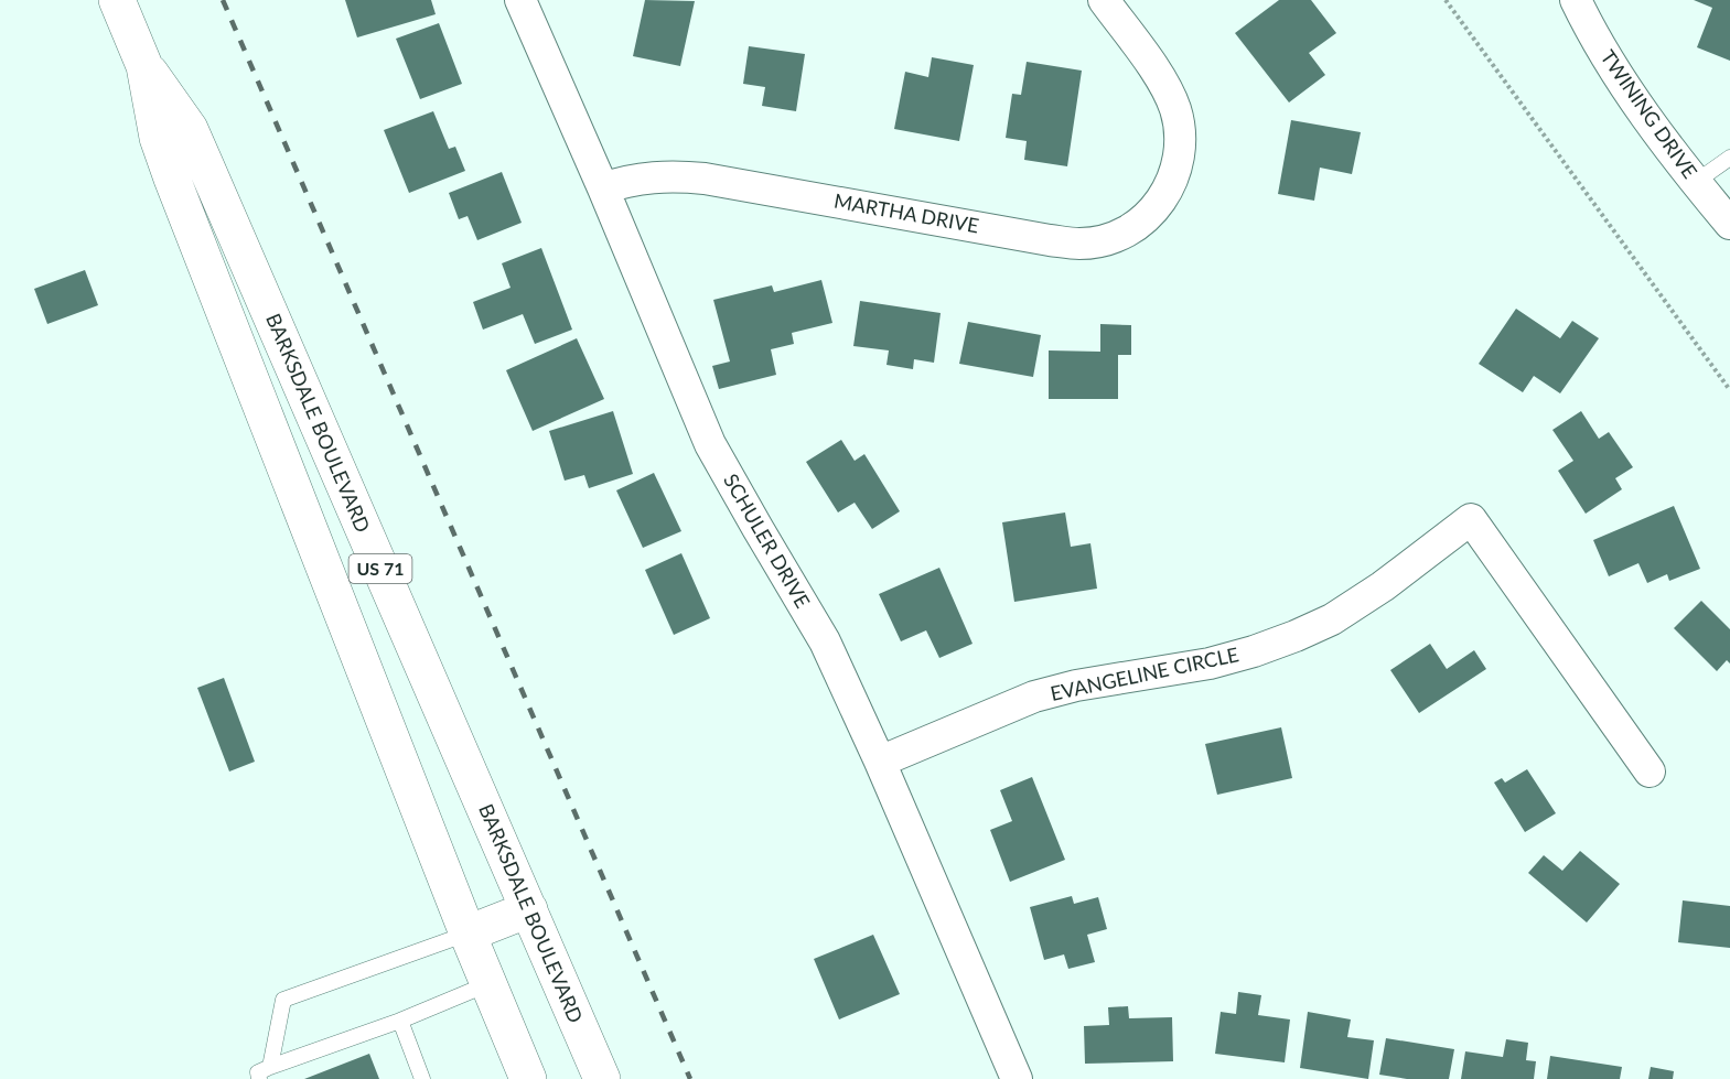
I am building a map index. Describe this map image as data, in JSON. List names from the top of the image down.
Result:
{
  "streets": {
    "main road": ["BARKSDALE BOULEVARD", "US 71"],
    "street": [
      "TWINING DRIVE",
      "MARTHA DRIVE",
      "SCHULER DRIVE",
      "EVANGELINE CIRCLE"
    ]
  },
  "crossings": [
    ["MARTHA DRIVE", "SCHULER DRIVE"],
    ["SCHULER DRIVE", "EVANGELINE CIRCLE"]
  ]
}
